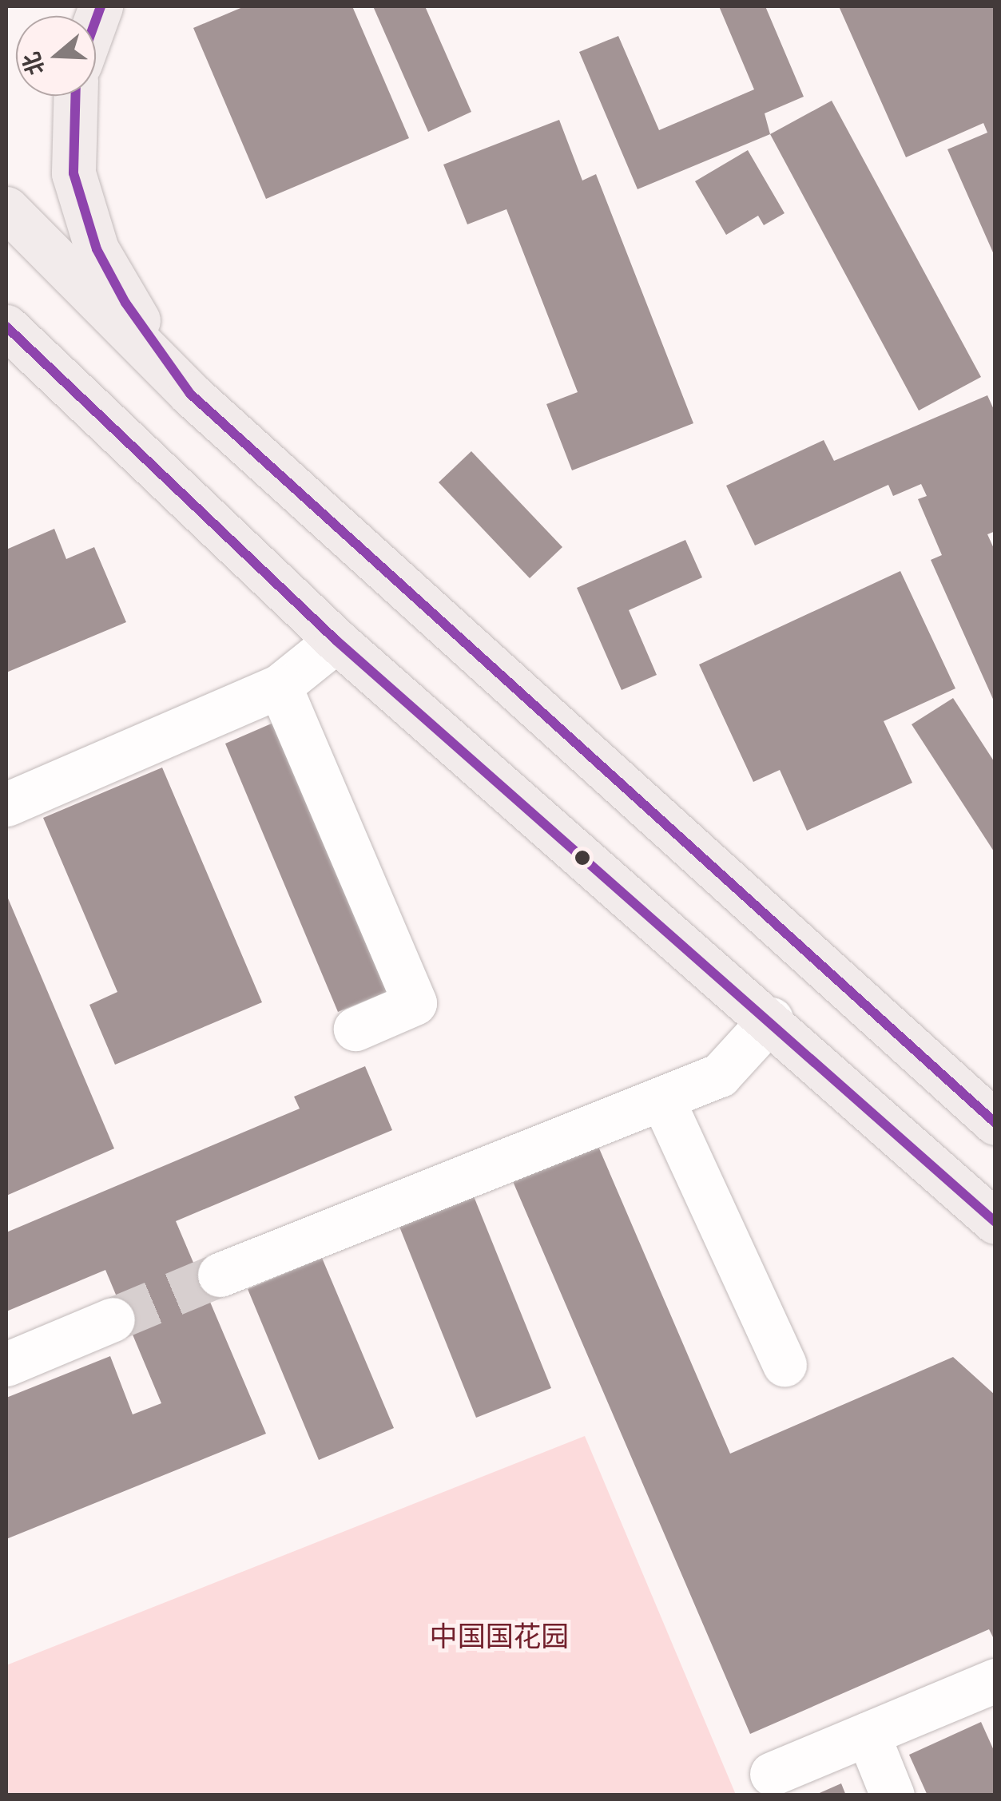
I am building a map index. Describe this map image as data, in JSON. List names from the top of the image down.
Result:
{
  "parks": ["中国国花园"],
  "north": "left"
}
